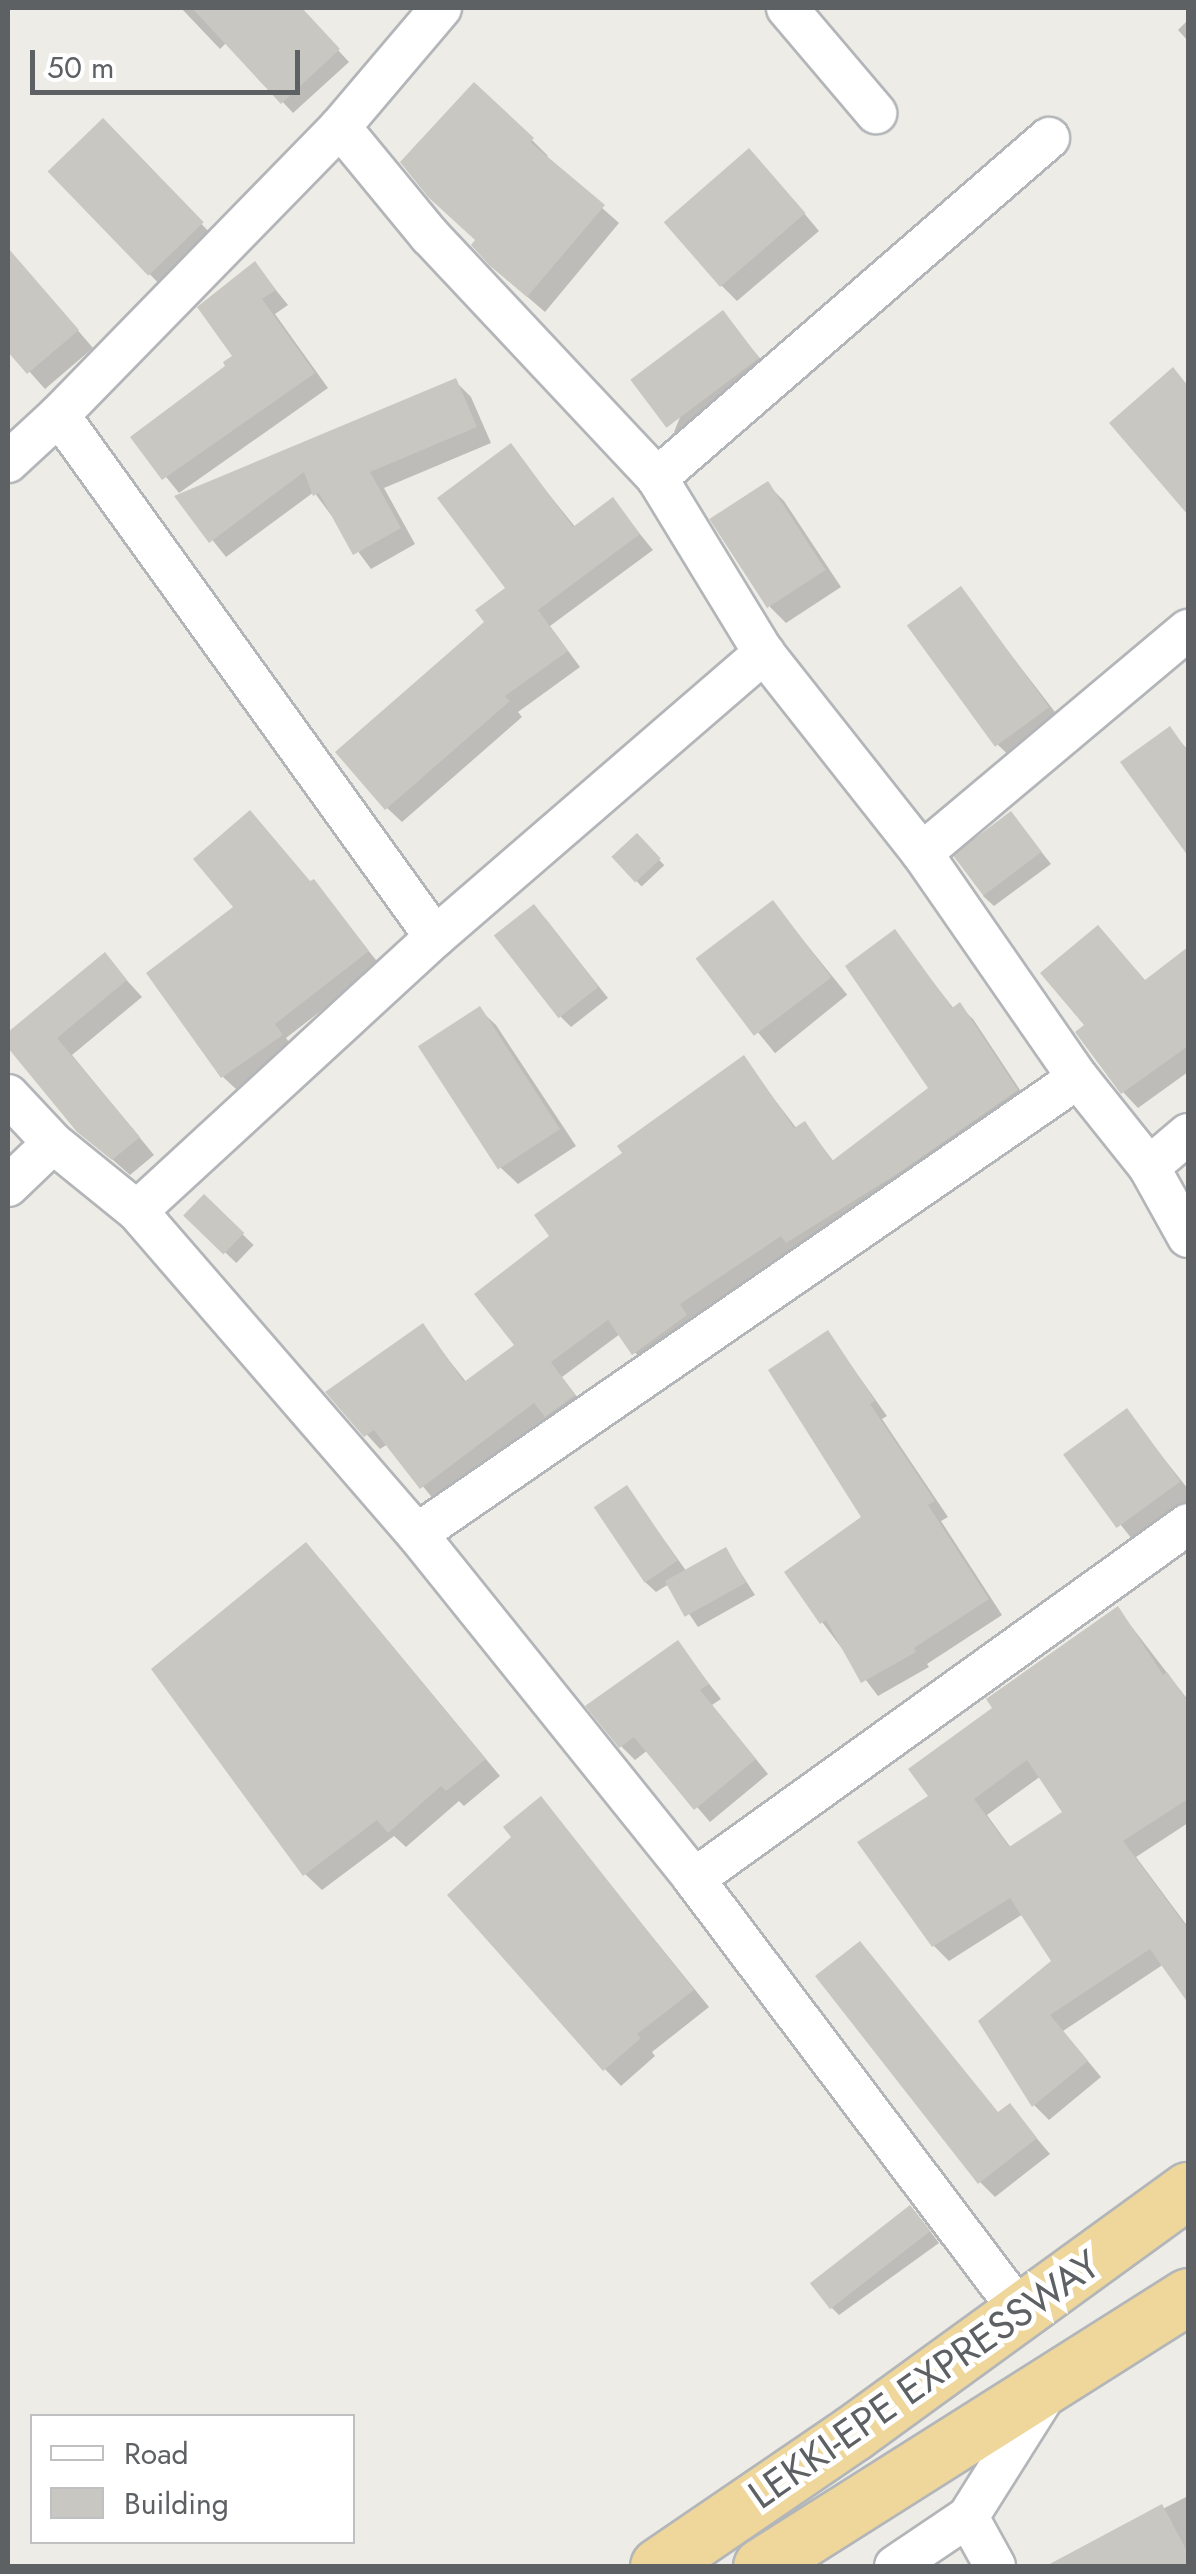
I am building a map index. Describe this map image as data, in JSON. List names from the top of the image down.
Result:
{
  "streets": {
    "highway": ["LEKKI-EPE EXPRESSWAY"]
  },
  "legend": ["Road", "Building"],
  "scale_bar": "50 m"
}
